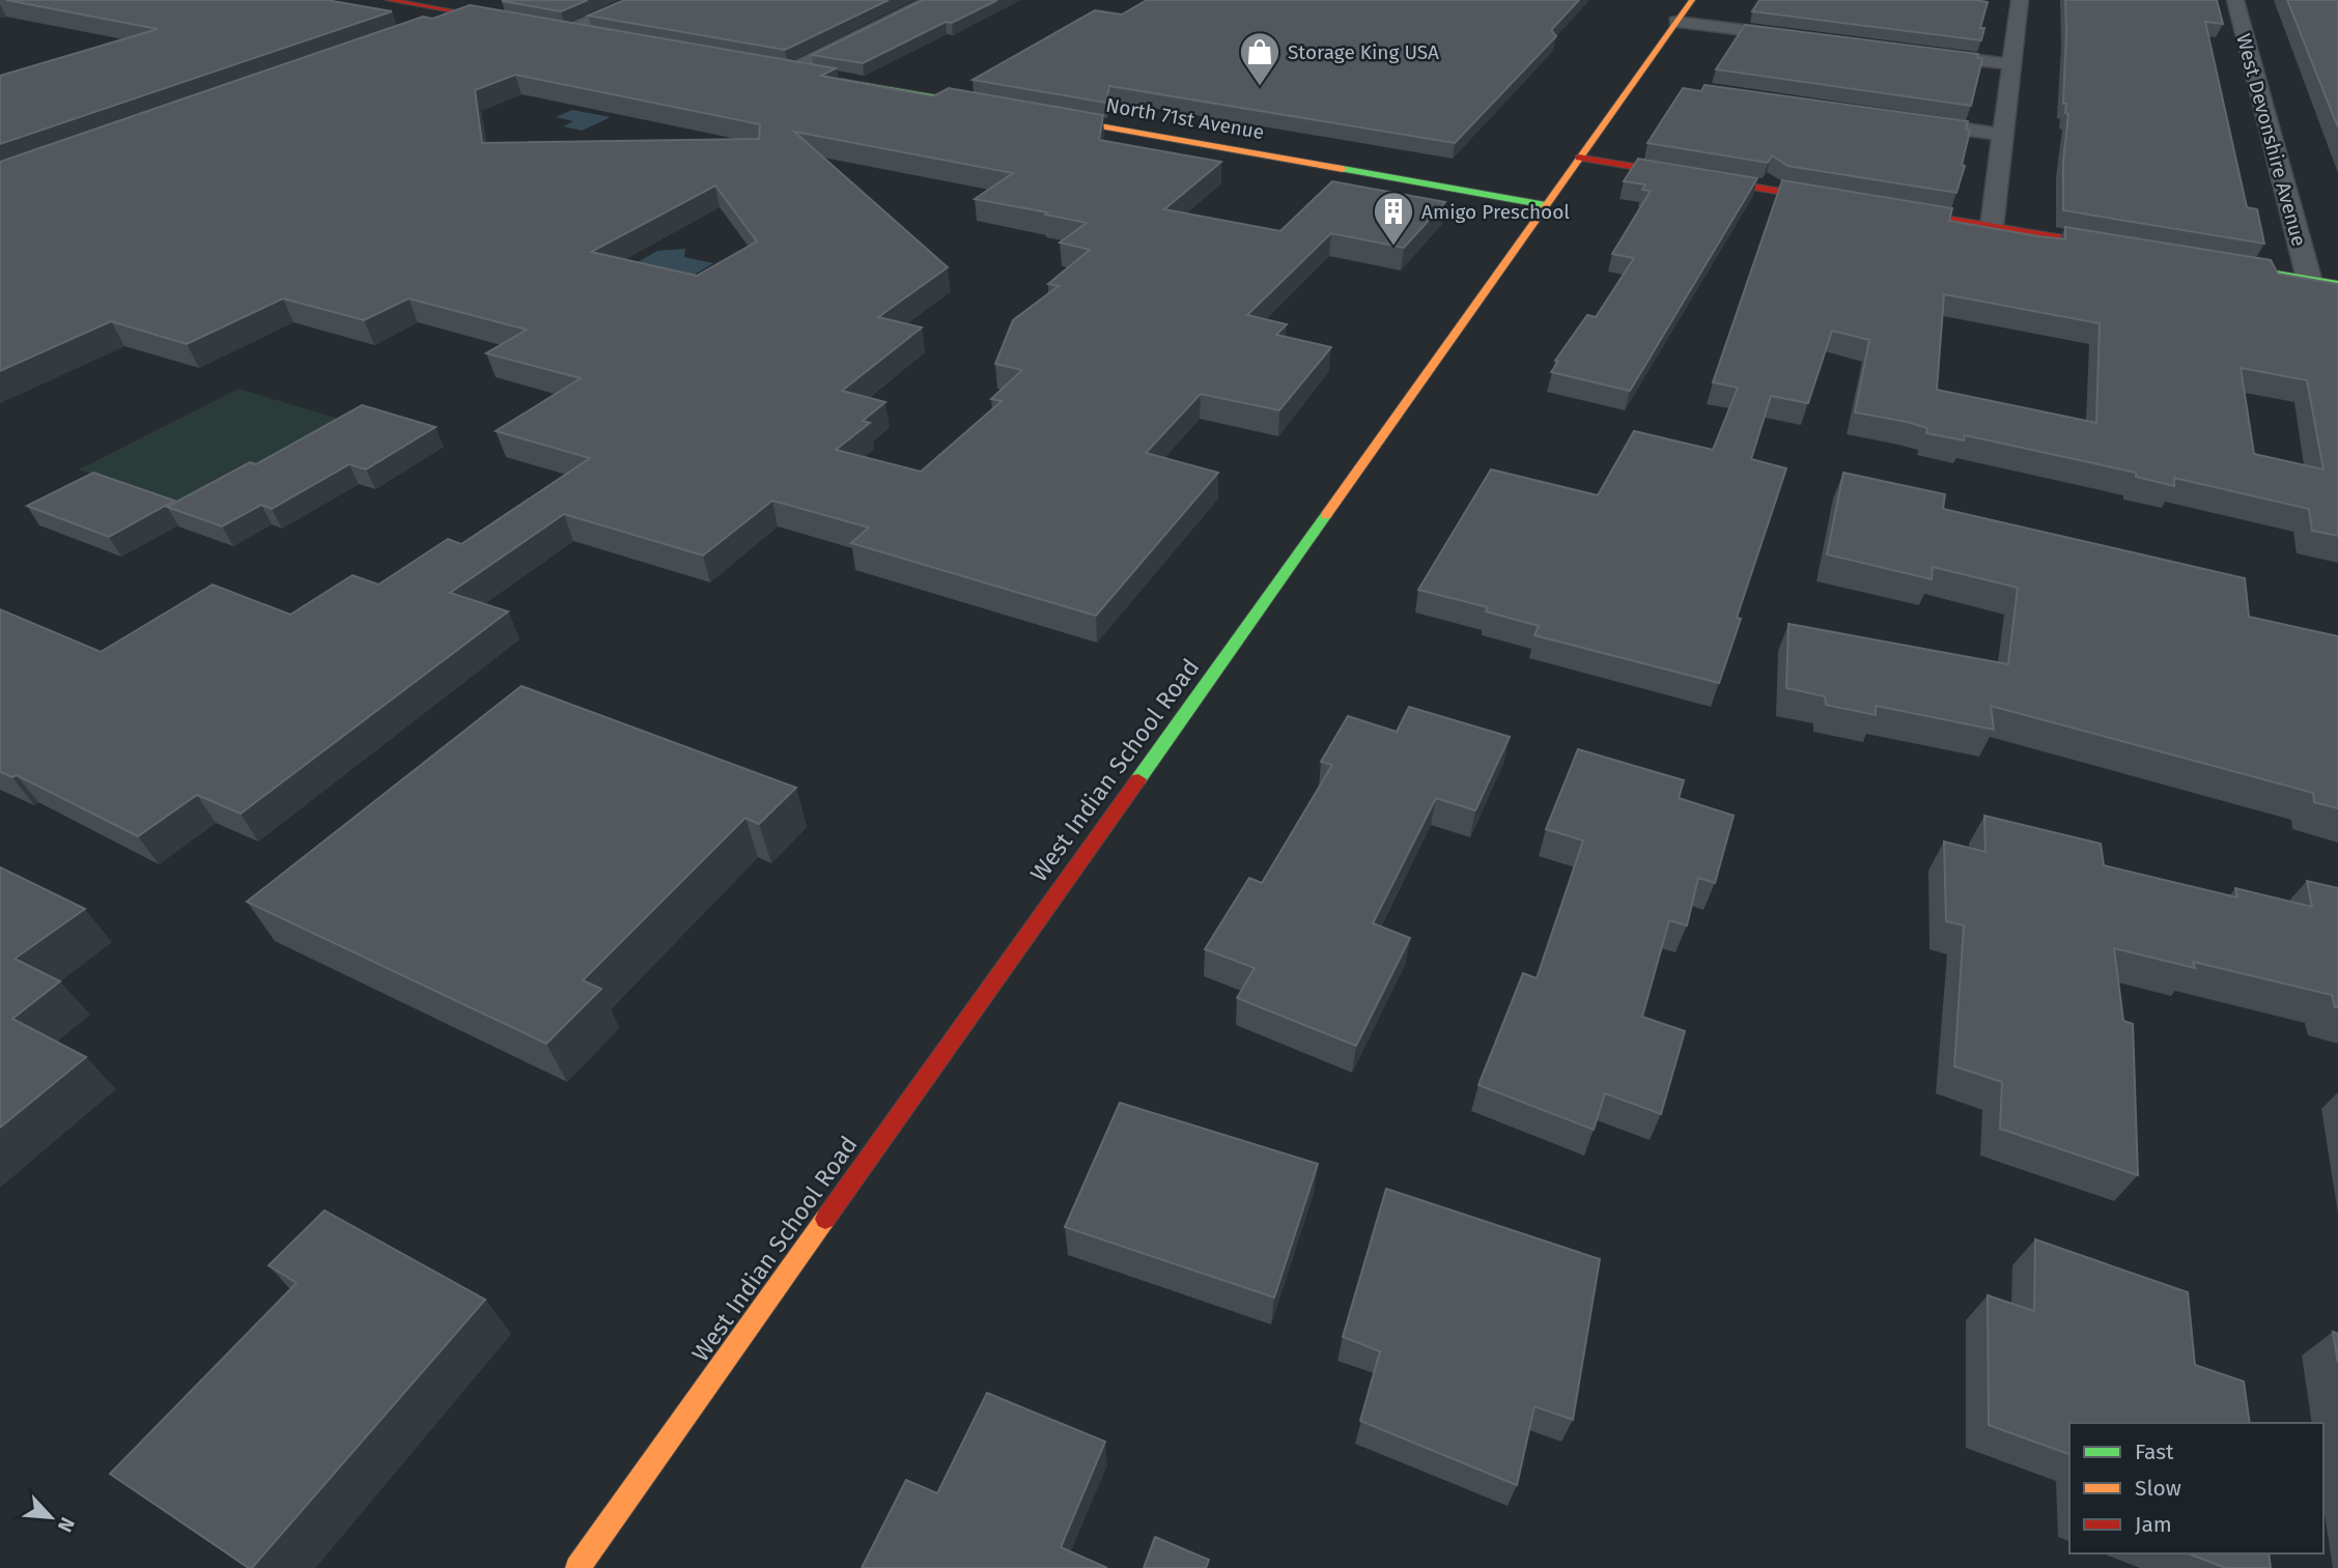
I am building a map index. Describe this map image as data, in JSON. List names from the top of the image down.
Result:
{
  "streets": {
    "main road": ["North 71st Avenue", "West Indian School Road"],
    "street": ["West Devonshire Avenue"]
  },
  "crossings": [
    ["North 71st Avenue", "West Indian School Road"]
  ],
  "places": {
    "shop": ["Storage King USA"],
    "building": ["Amigo Preschool"]
  },
  "legend": ["Fast", "Slow", "Jam"],
  "north": "bottom right"
}
